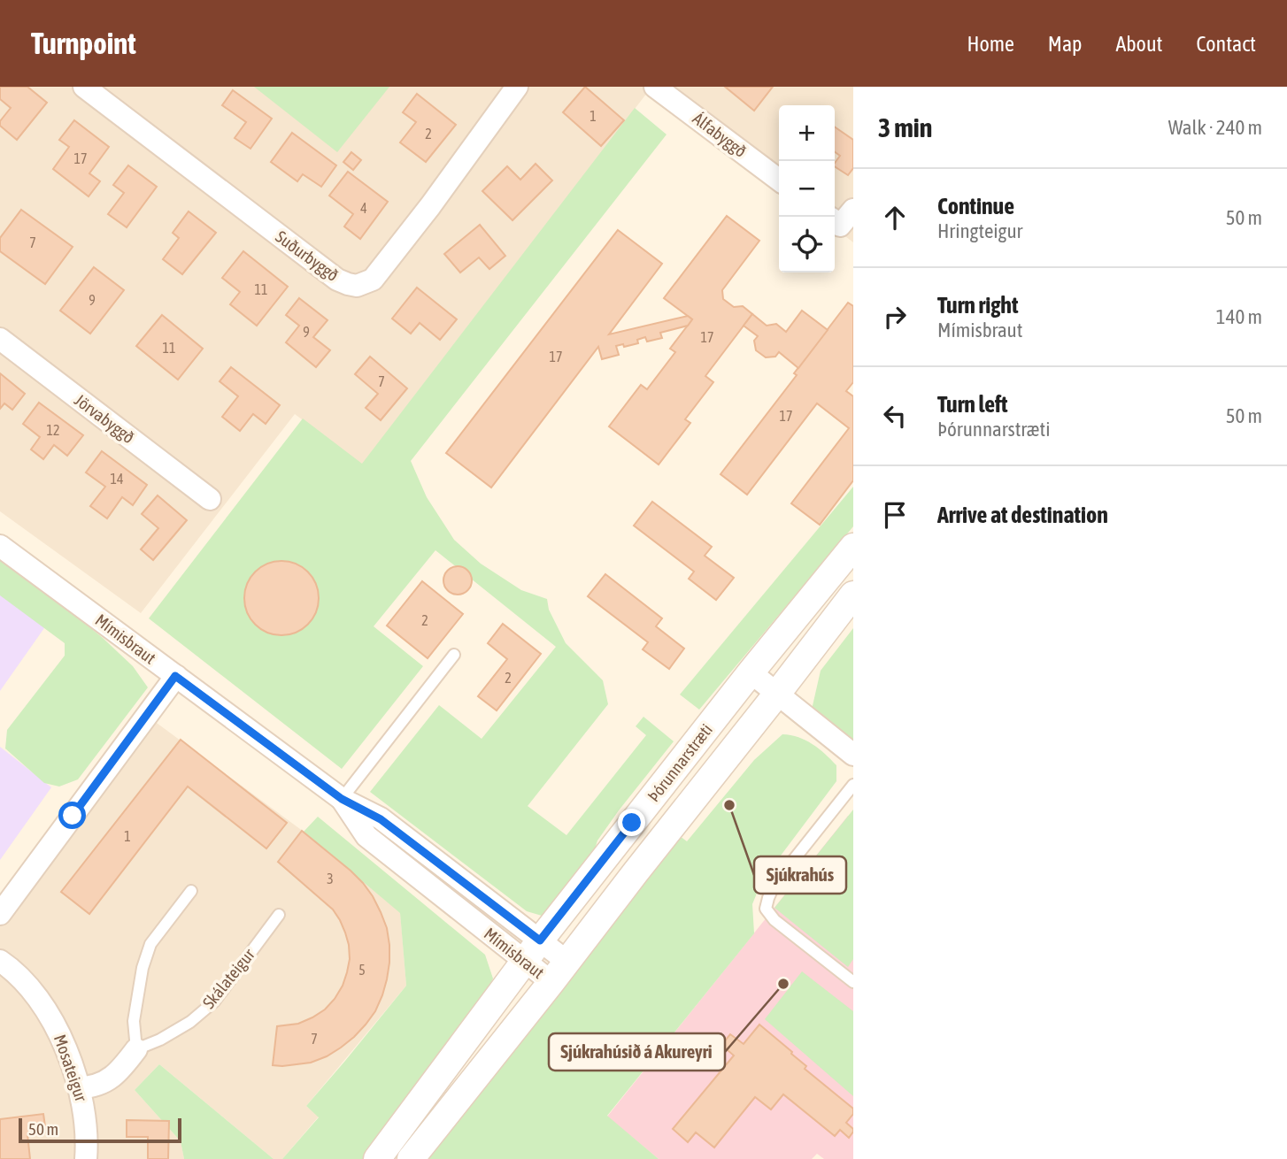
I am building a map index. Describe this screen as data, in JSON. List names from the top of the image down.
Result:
{
  "streets": {
    "street": [
      "Álfabyggð",
      "Suðurbyggð",
      "Jörvabyggð",
      "Mímisbraut",
      "Þórunnarstræti",
      "Skálateigur",
      "Mosateigur"
    ]
  },
  "crossings": [
    ["Mímisbraut", "Þórunnarstræti"],
    ["Skálateigur", "Mosateigur"]
  ],
  "places": ["Sjúkrahús", "Sjúkrahúsið á Akureyri"],
  "house_numbers": [
    "1",
    "2",
    "17",
    "4",
    "7",
    "11",
    "9",
    "9",
    "17",
    "11",
    "17",
    "7",
    "17",
    "12",
    "14",
    "2",
    "2",
    "1",
    "3",
    "5",
    "7"
  ],
  "scale_bar": "50 m",
  "page": {
    "header": "Turnpoint",
    "nav": [
      "Home",
      "Map",
      "About",
      "Contact"
    ],
    "heading": ["3 min", "Walk · 240 m"],
    "map_buttons": ["+", "−"],
    "list": [
      ["Continue", "Hringteigur", "50 m"],
      ["Turn right", "Mímisbraut", "140 m"],
      ["Turn left", "Þórunnarstræti", "50 m"],
      "Arrive at destination"
    ],
    "scale": "50 m"
  }
}
